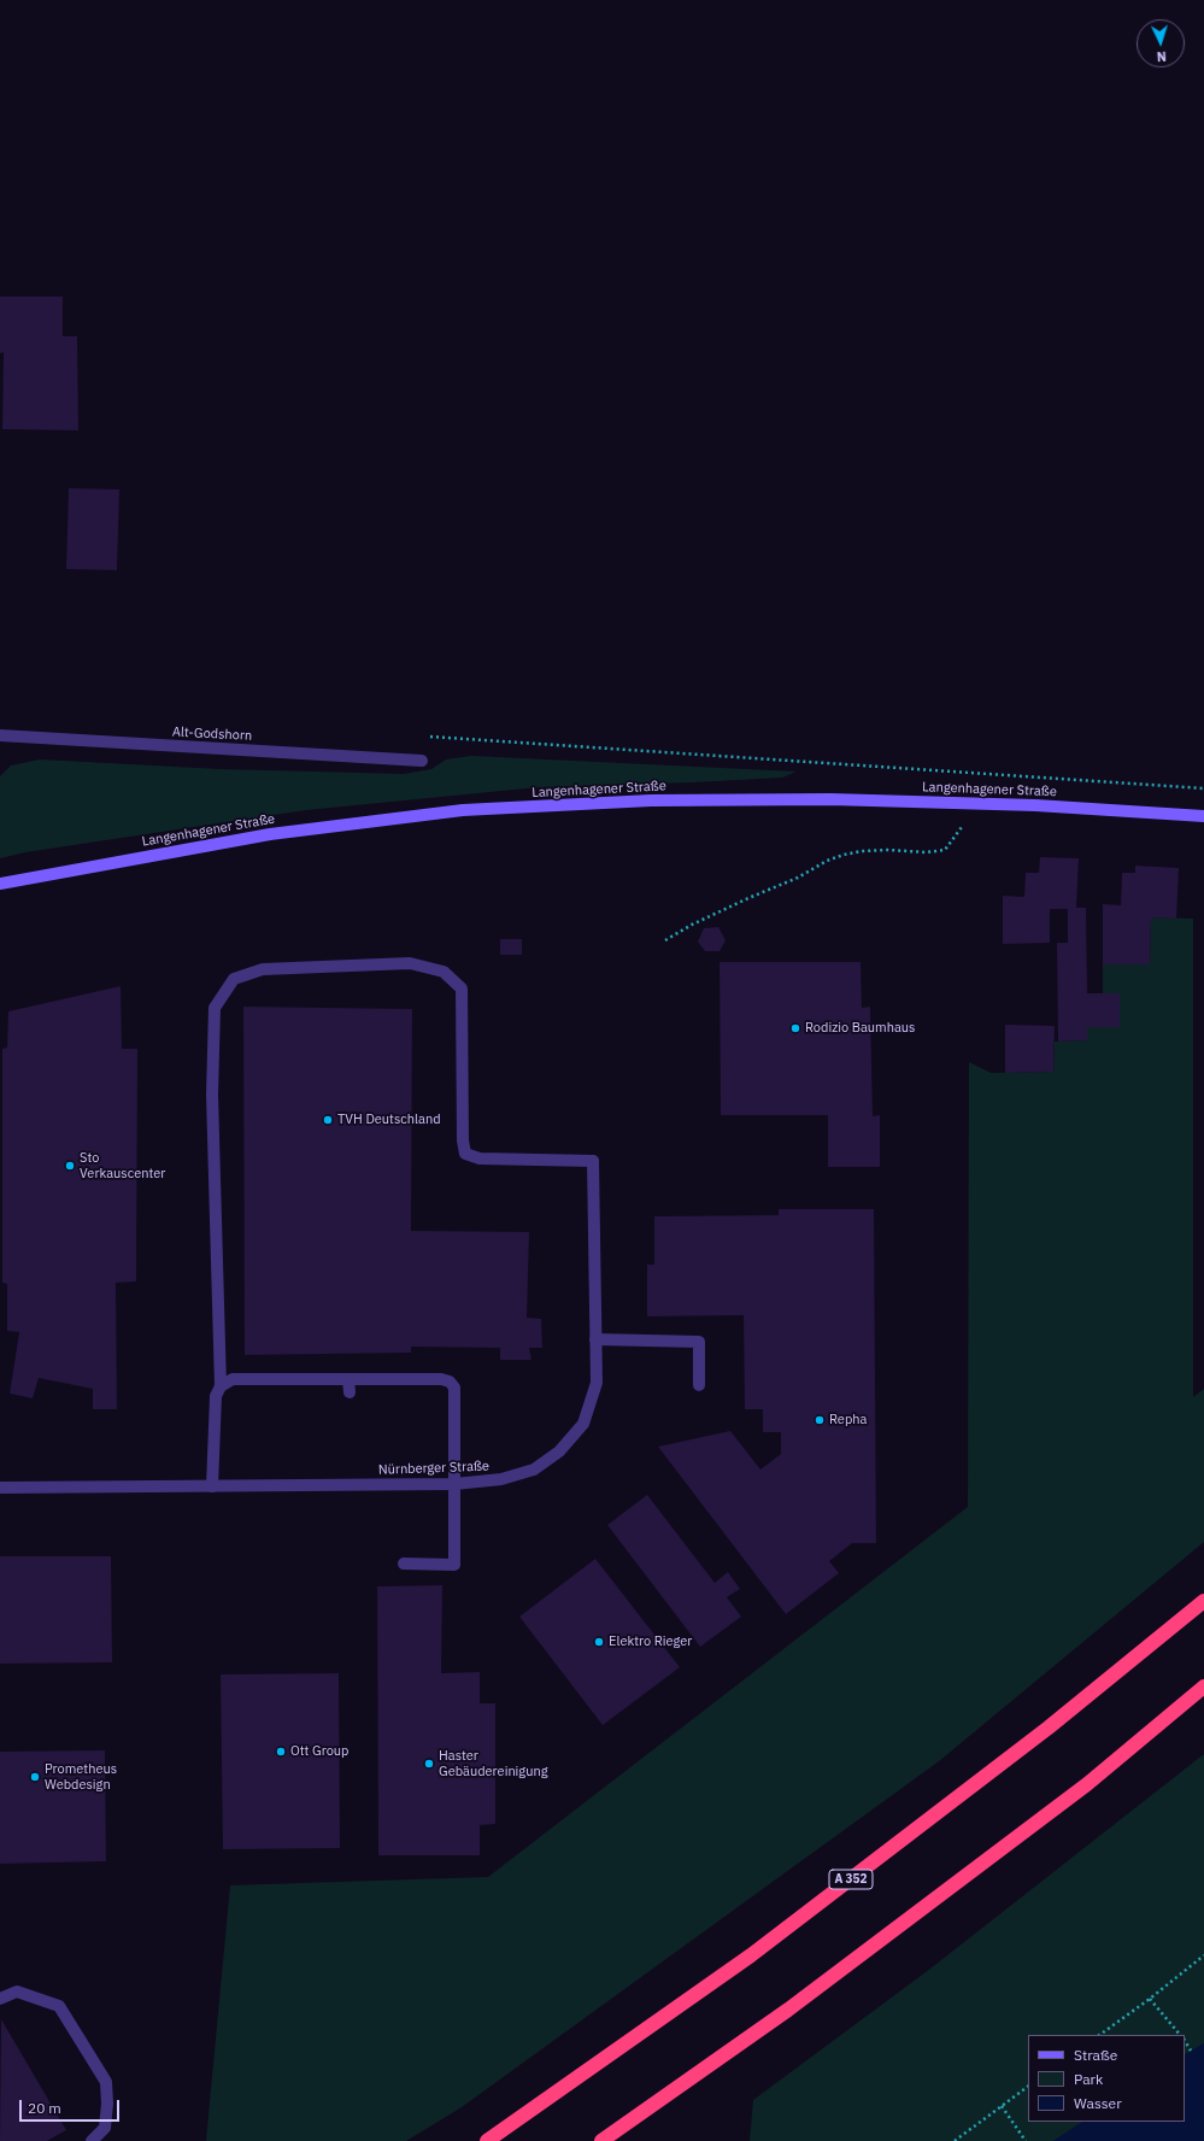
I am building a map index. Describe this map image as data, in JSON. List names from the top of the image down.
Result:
{
  "streets": {
    "highway": ["A 352"],
    "main road": ["Langenhagener Straße"],
    "street": ["Alt-Godshorn", "Nürnberger Straße"]
  },
  "places": [
    "Rodizio Baumhaus",
    "TVH Deutschland",
    "Sto Verkauscenter",
    "Repha",
    "Elektro Rieger",
    "Ott Group",
    "Haster Gebäudereinigung",
    "Prometheus Webdesign"
  ],
  "legend": ["Straße", "Park", "Wasser"],
  "scale_bar": "20 m",
  "north": "bottom"
}
